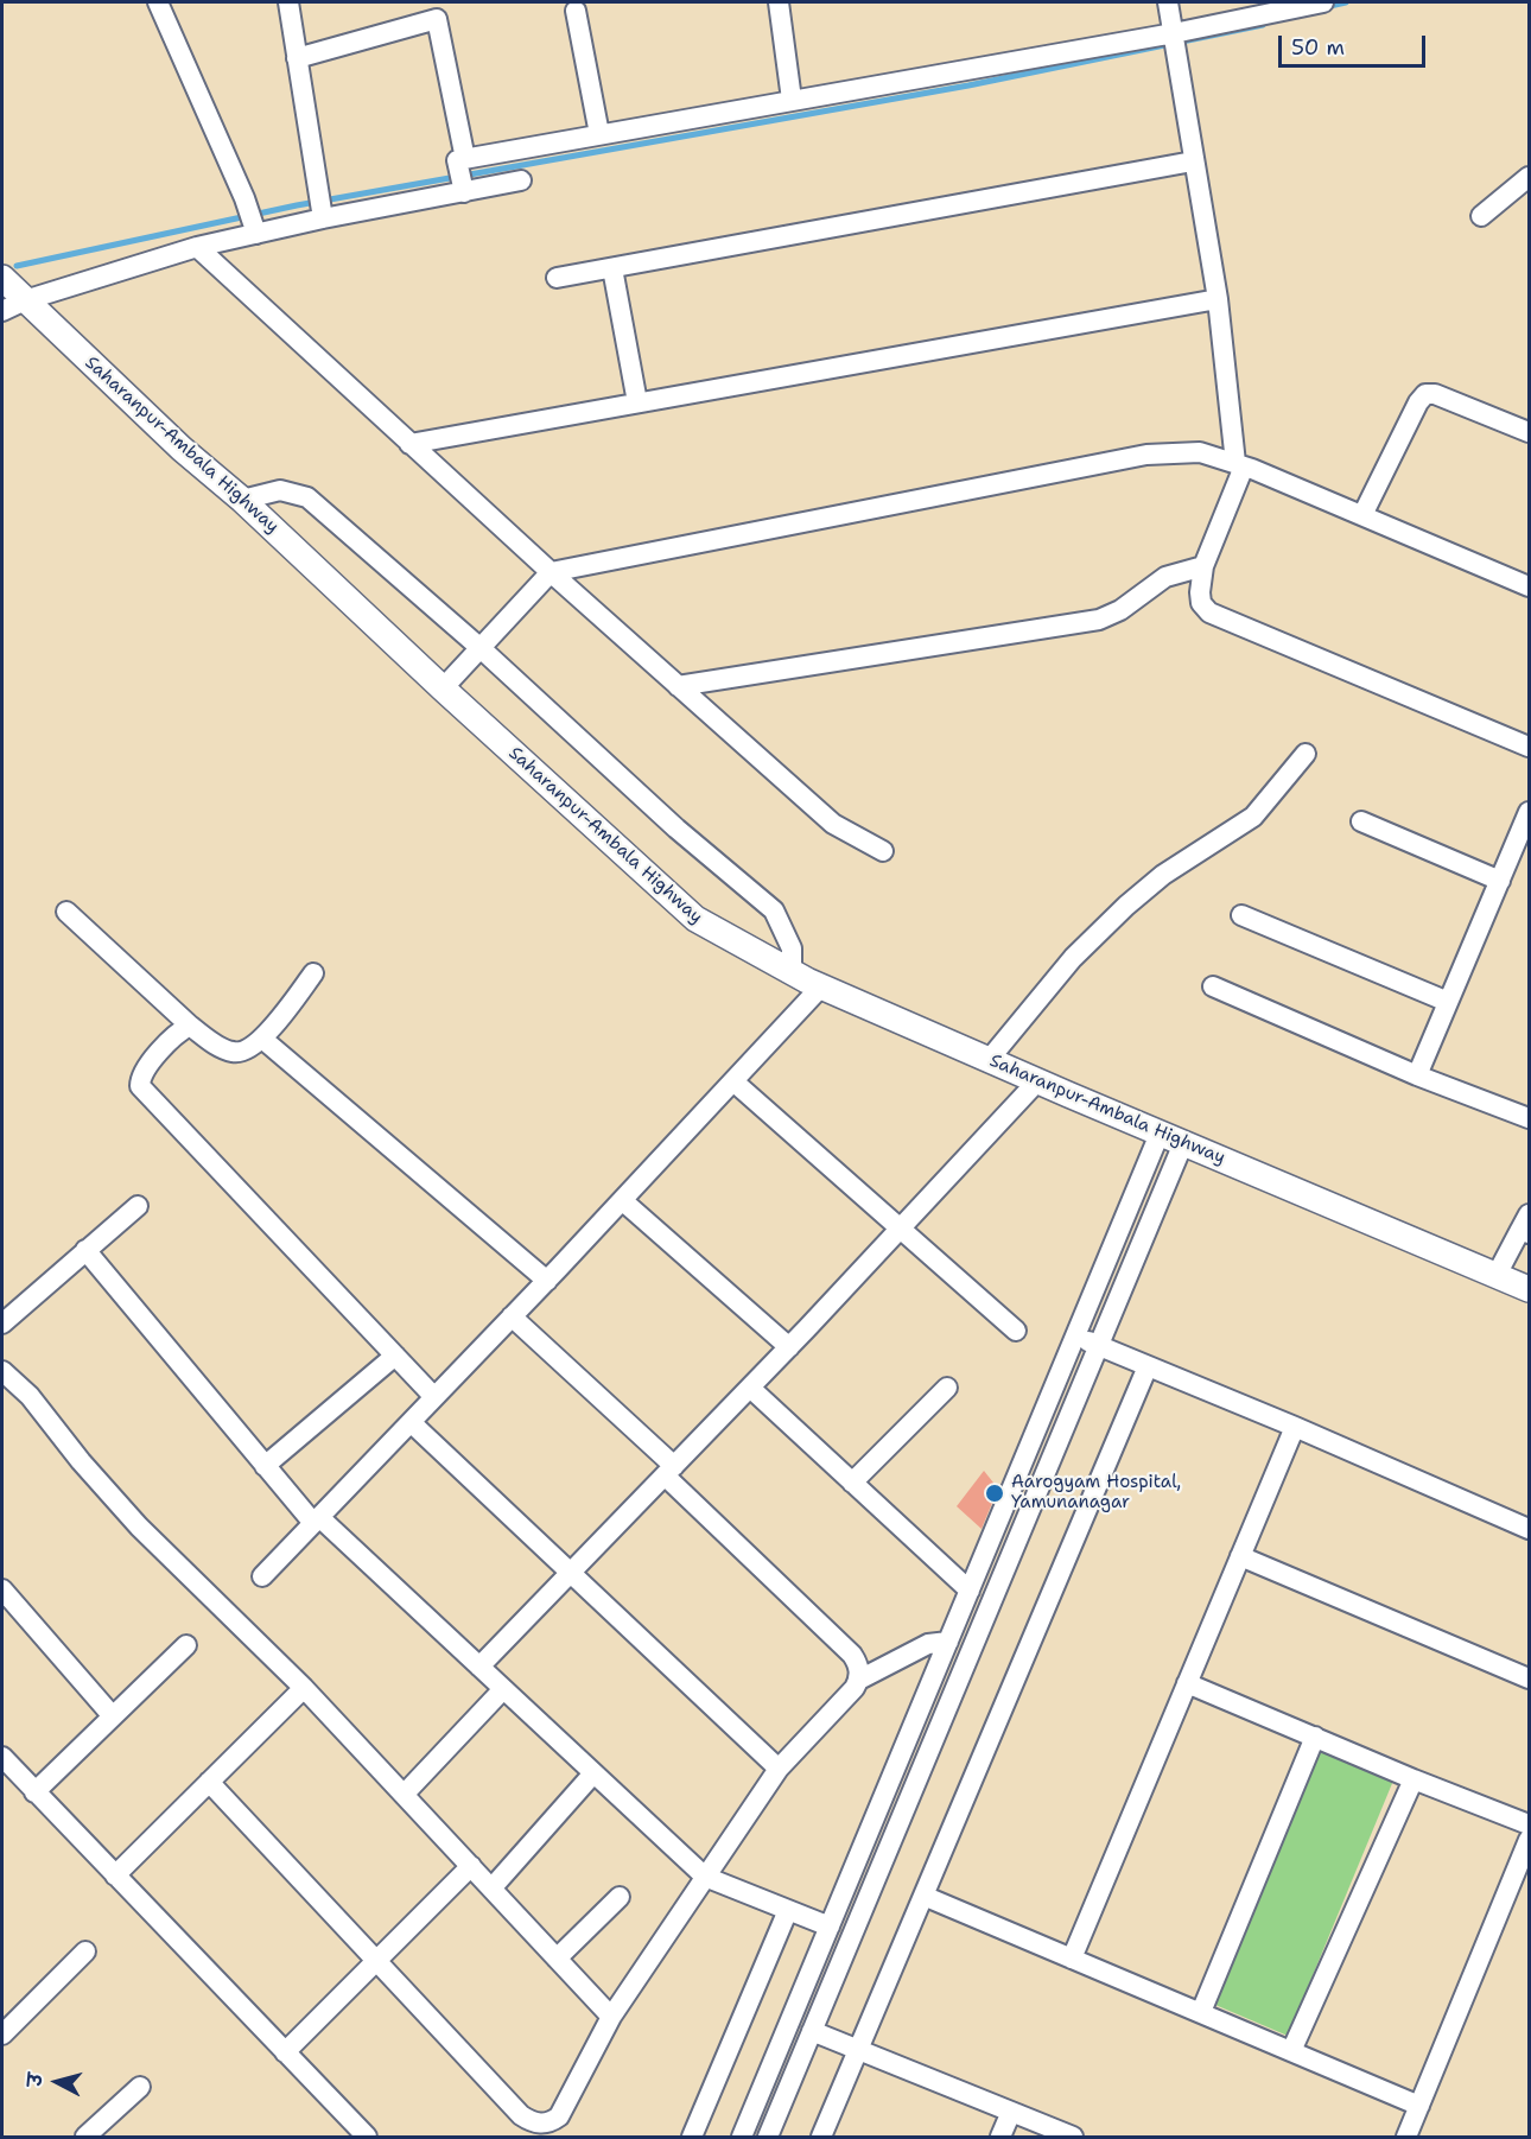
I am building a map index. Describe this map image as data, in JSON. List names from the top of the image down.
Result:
{
  "streets": {
    "main road": ["Saharanpur-Ambala Highway"]
  },
  "places": ["Aarogyam Hospital, Yamunanagar"],
  "scale_bar": "50 m",
  "north": "left"
}
